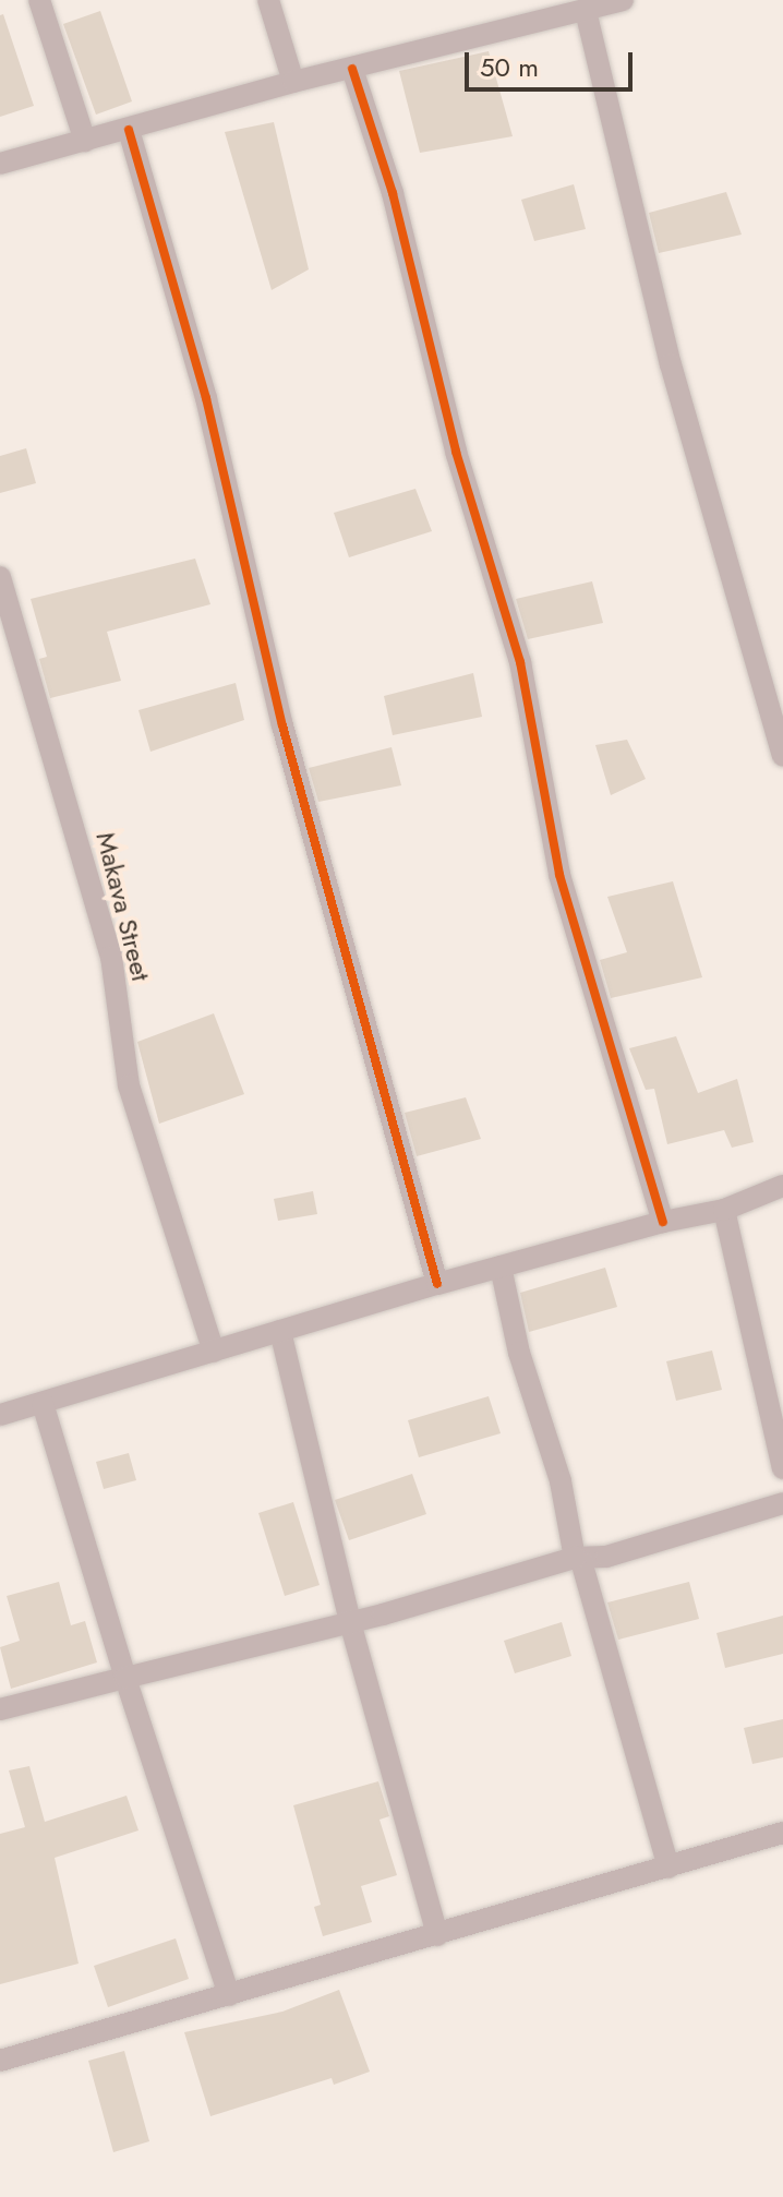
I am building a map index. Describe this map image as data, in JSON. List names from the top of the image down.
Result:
{
  "streets": {
    "street": ["Makava Street"]
  },
  "scale_bar": "50 m"
}
